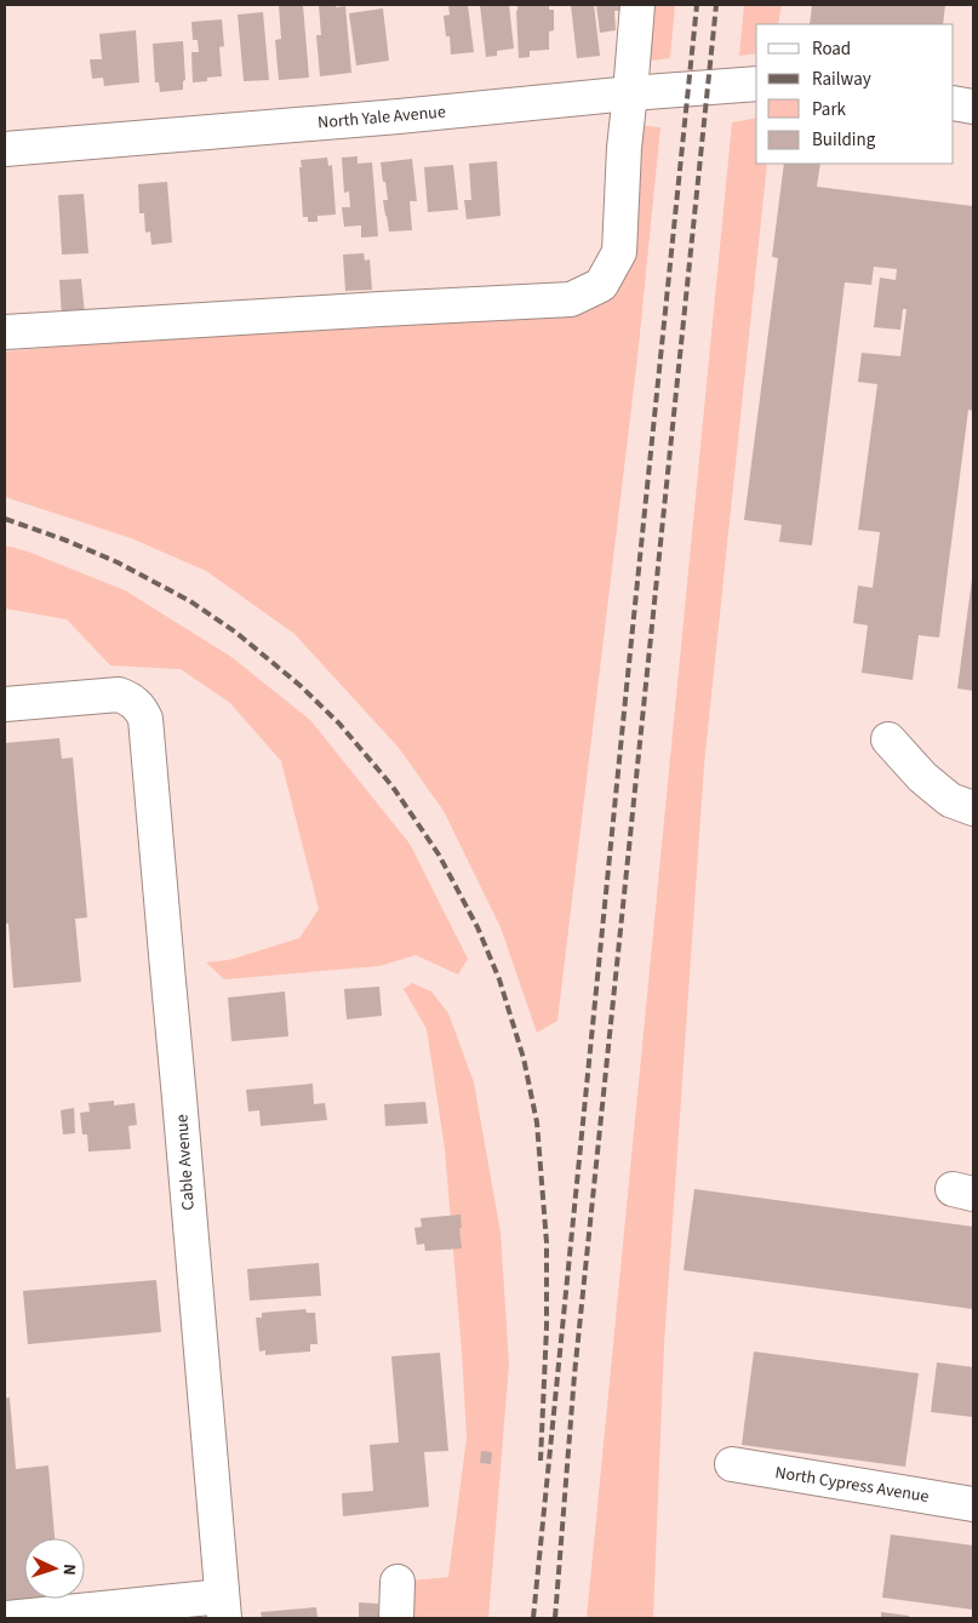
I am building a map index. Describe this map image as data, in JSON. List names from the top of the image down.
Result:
{
  "streets": {
    "street": ["North Yale Avenue", "Cable Avenue", "North Cypress Avenue"]
  },
  "legend": [
    "Road",
    "Railway",
    "Park",
    "Building"
  ],
  "north": "right"
}
